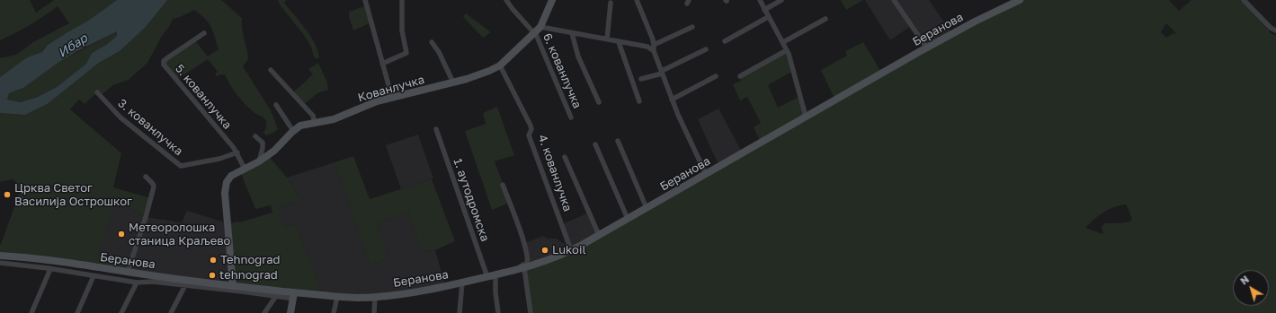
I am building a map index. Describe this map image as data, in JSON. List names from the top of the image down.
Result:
{
  "streets": {
    "main road": ["Беранова", "Кованлучка"],
    "street": [
      "6. кованлучка",
      "5. кованлучка",
      "3. кованлучка",
      "4. кованлучка",
      "1. аутодромска"
    ]
  },
  "crossings": [
    ["Беранова", "Кованлучка"],
    ["Беранова", "4. кованлучка"],
    ["Беранова", "1. аутодромска"],
    ["6. кованлучка", "Кованлучка"],
    ["Кованлучка", "5. кованлучка"],
    ["Кованлучка", "4. кованлучка"],
    ["5. кованлучка", "3. кованлучка"]
  ],
  "water": ["Ибар"],
  "places": [
    "Црква Светог Василија Острошког",
    "Метеоролошка станица Краљево",
    "Lukoil",
    "Tehnograd",
    "tehnograd"
  ],
  "north": "top left"
}
